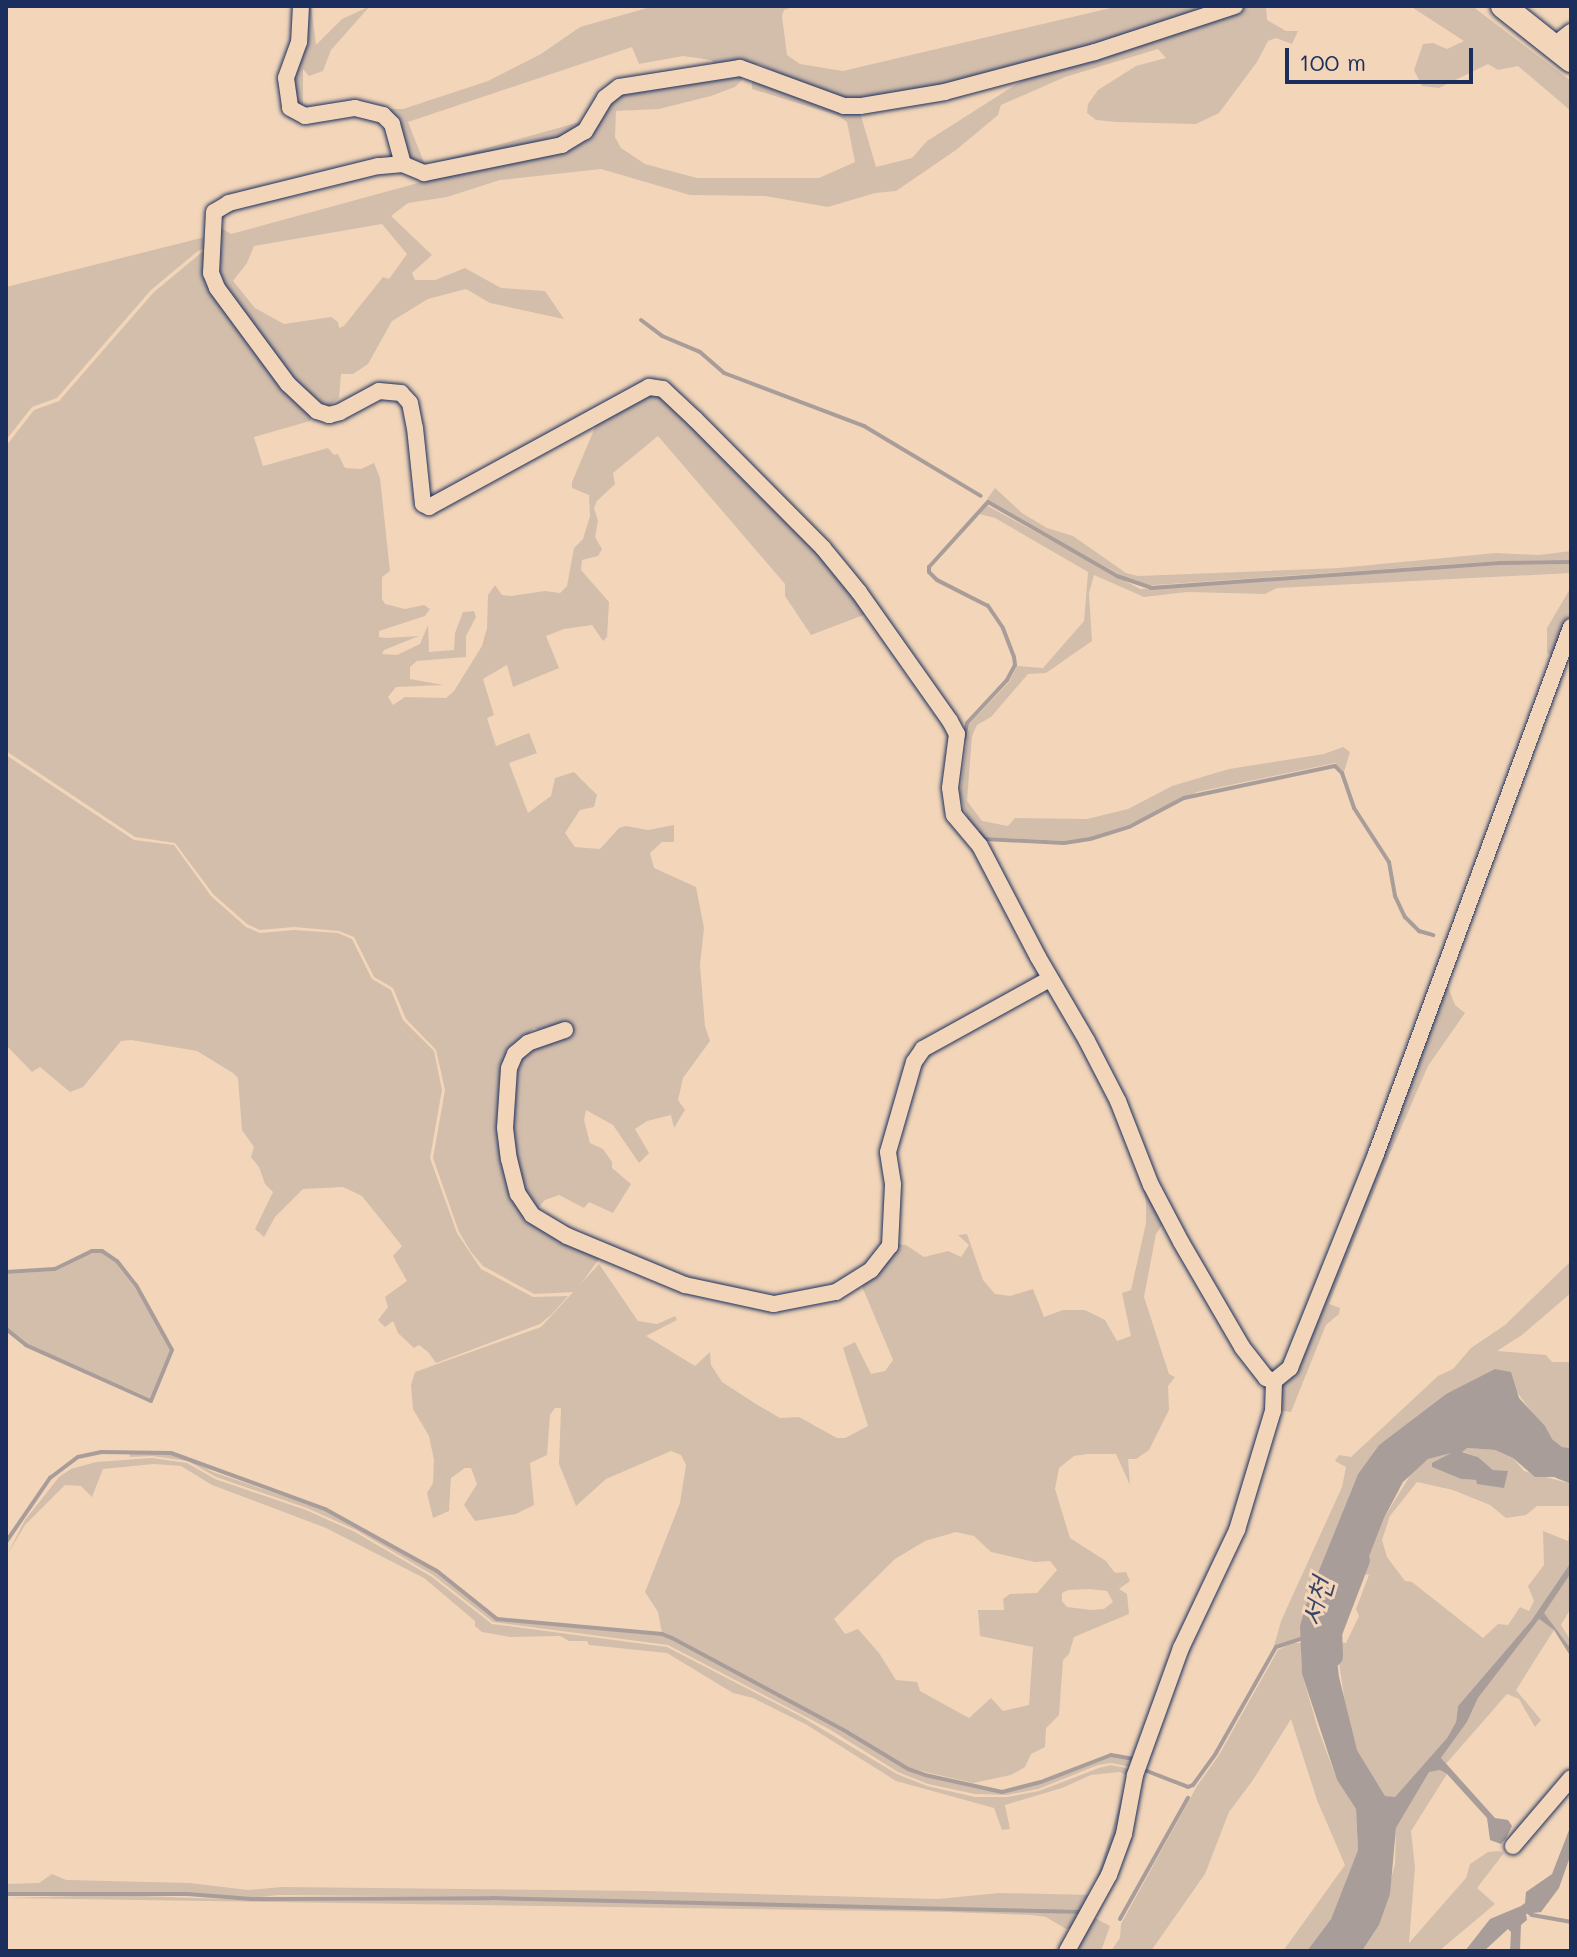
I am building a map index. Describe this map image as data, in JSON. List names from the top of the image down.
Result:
{
  "water": ["서천"],
  "scale_bar": "100 m"
}
